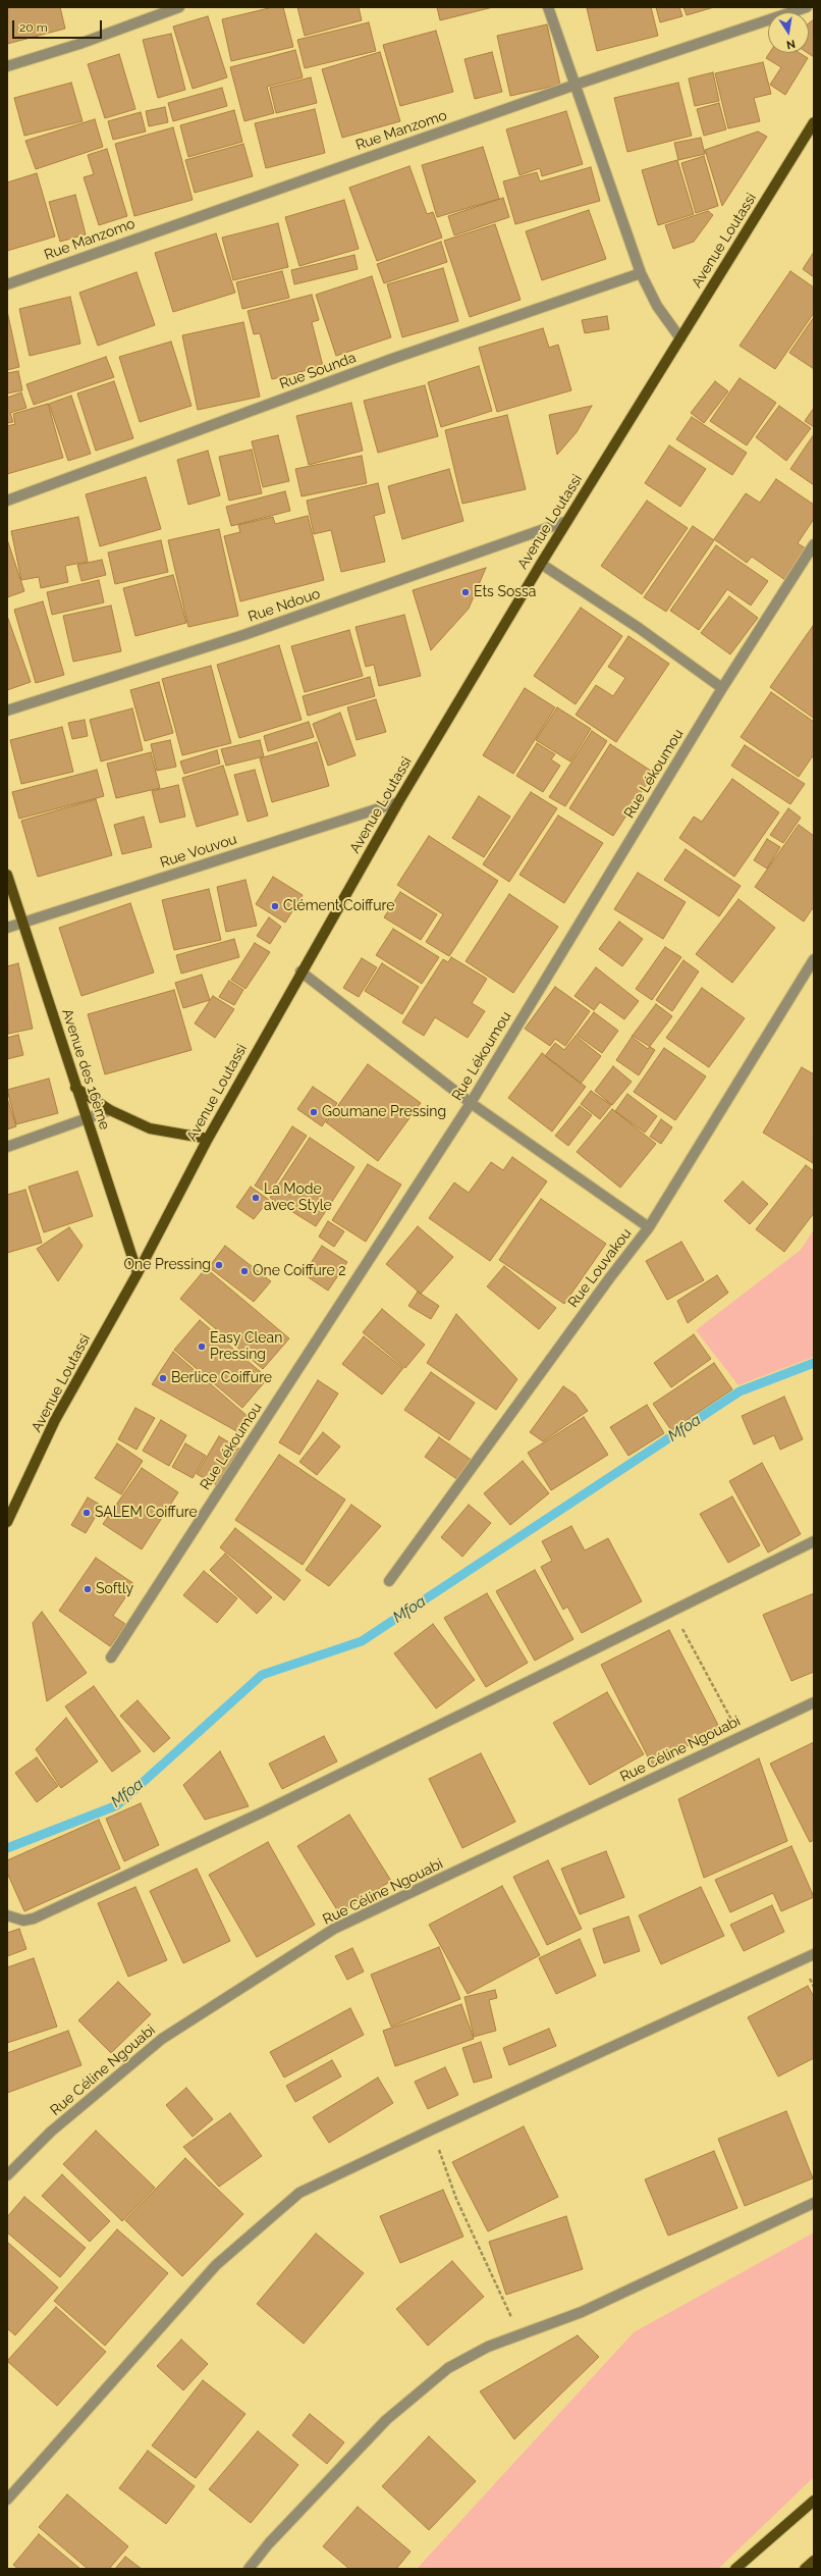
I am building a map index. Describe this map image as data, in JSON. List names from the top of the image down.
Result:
{
  "streets": {
    "main road": ["Avenue Loutassi", "Avenue des 16ème"],
    "street": [
      "Rue Manzomo",
      "Rue Sounda",
      "Rue Ndouo",
      "Rue Lékoumou",
      "Rue Vouvou",
      "Rue Louvakou",
      "Rue Céline Ngouabi"
    ]
  },
  "crossings": [
    ["Avenue Loutassi", "Rue Ndouo"],
    ["Avenue Loutassi", "Rue Vouvou"],
    ["Avenue Loutassi", "Avenue des 16ème"],
    ["Rue Vouvou", "Avenue des 16ème"]
  ],
  "water": ["Mfoa"],
  "places": [
    "Ets Sossa",
    "Clément Coiffure",
    "Goumane Pressing",
    "La Mode avec Style",
    "One Pressing",
    "One Coiffure 2",
    "Easy Clean Pressing",
    "Berlice Coiffure",
    "SALEM Coiffure",
    "Softly"
  ],
  "scale_bar": "20 m",
  "north": "bottom"
}
